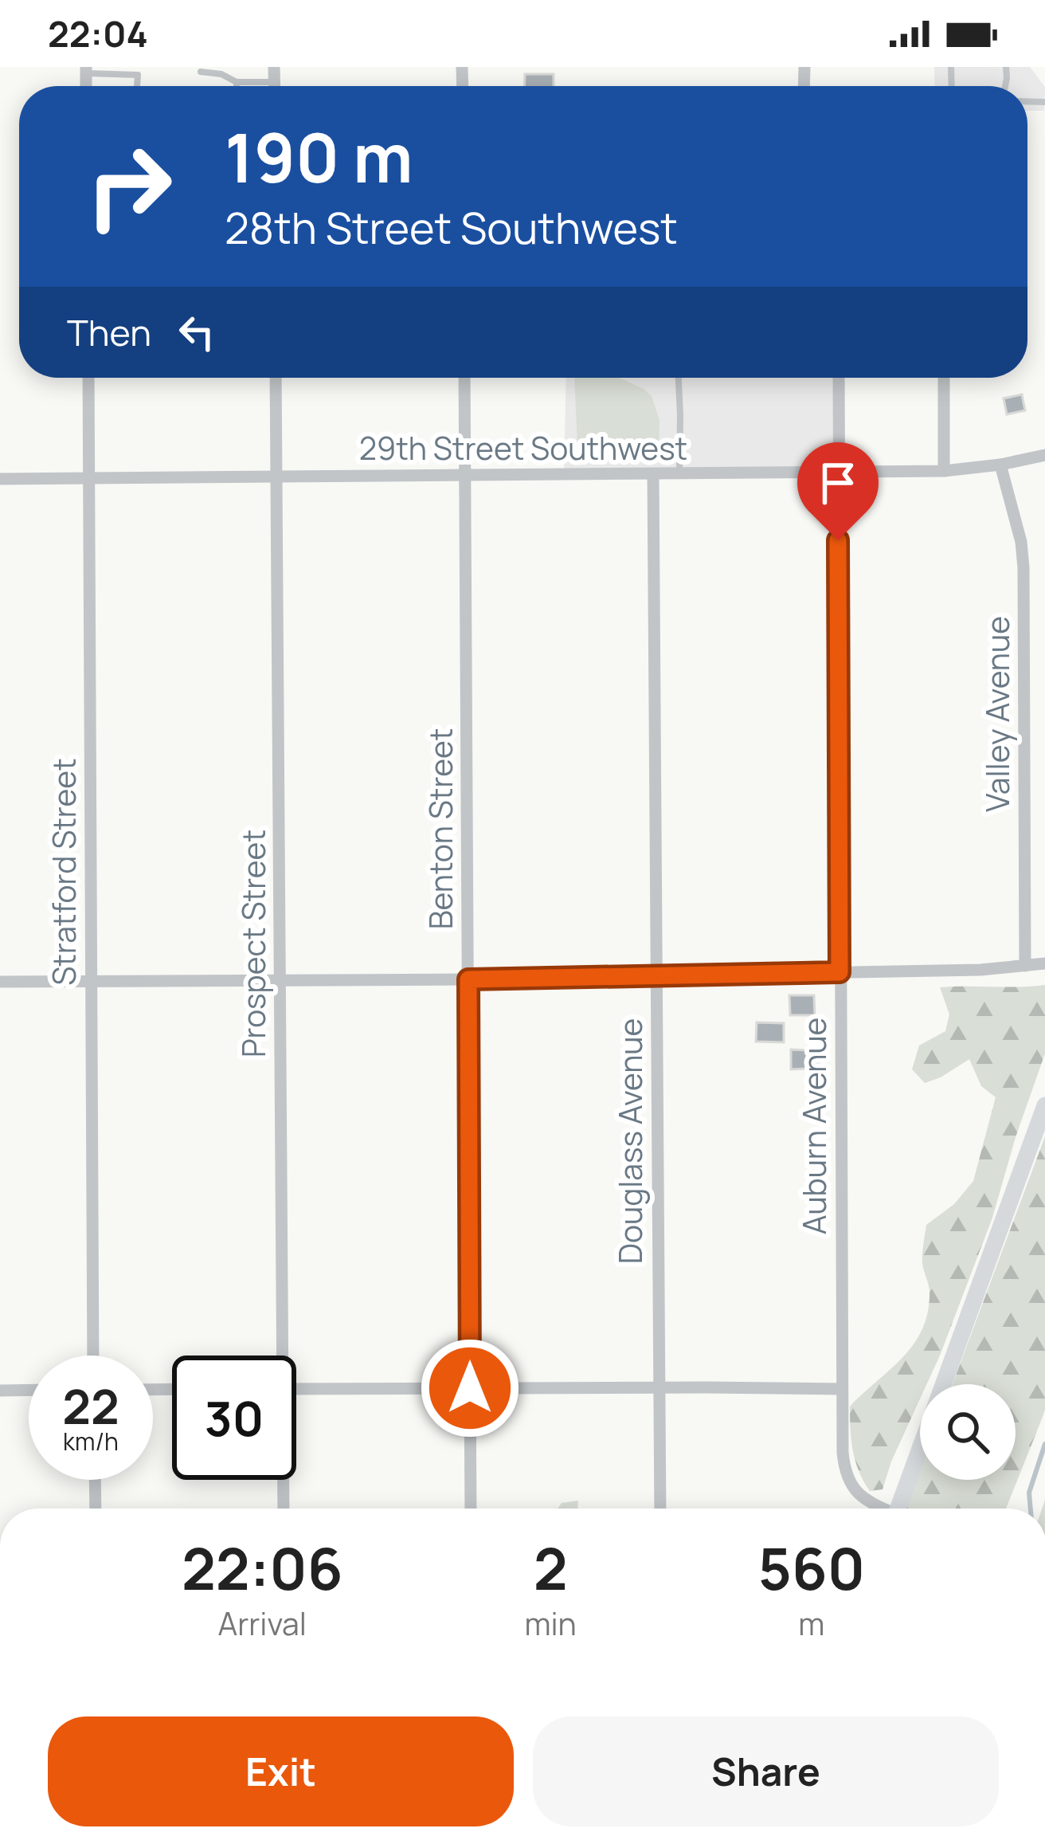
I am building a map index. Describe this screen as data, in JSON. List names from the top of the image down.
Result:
{
  "streets": {
    "street": [
      "29th Street Southwest",
      "Valley Avenue",
      "Benton Street",
      "Stratford Street",
      "Prospect Street",
      "Auburn Avenue",
      "Douglass Avenue"
    ]
  },
  "crossings": [
    ["29th Street Southwest", "Valley Avenue"],
    ["29th Street Southwest", "Benton Street"],
    ["29th Street Southwest", "Stratford Street"],
    ["29th Street Southwest", "Prospect Street"],
    ["29th Street Southwest", "Auburn Avenue"],
    ["29th Street Southwest", "Douglass Avenue"]
  ],
  "page": {
    "status": "22:04",
    "turn": ["190 m", "28th Street Southwest"],
    "then": "Then",
    "speed": "22 km/h",
    "limit": "30",
    "eta": [
      "22:06",
      "Arrival",
      "2",
      "min",
      "560",
      "m"
    ],
    "buttons": ["Exit", "Share"]
  }
}
